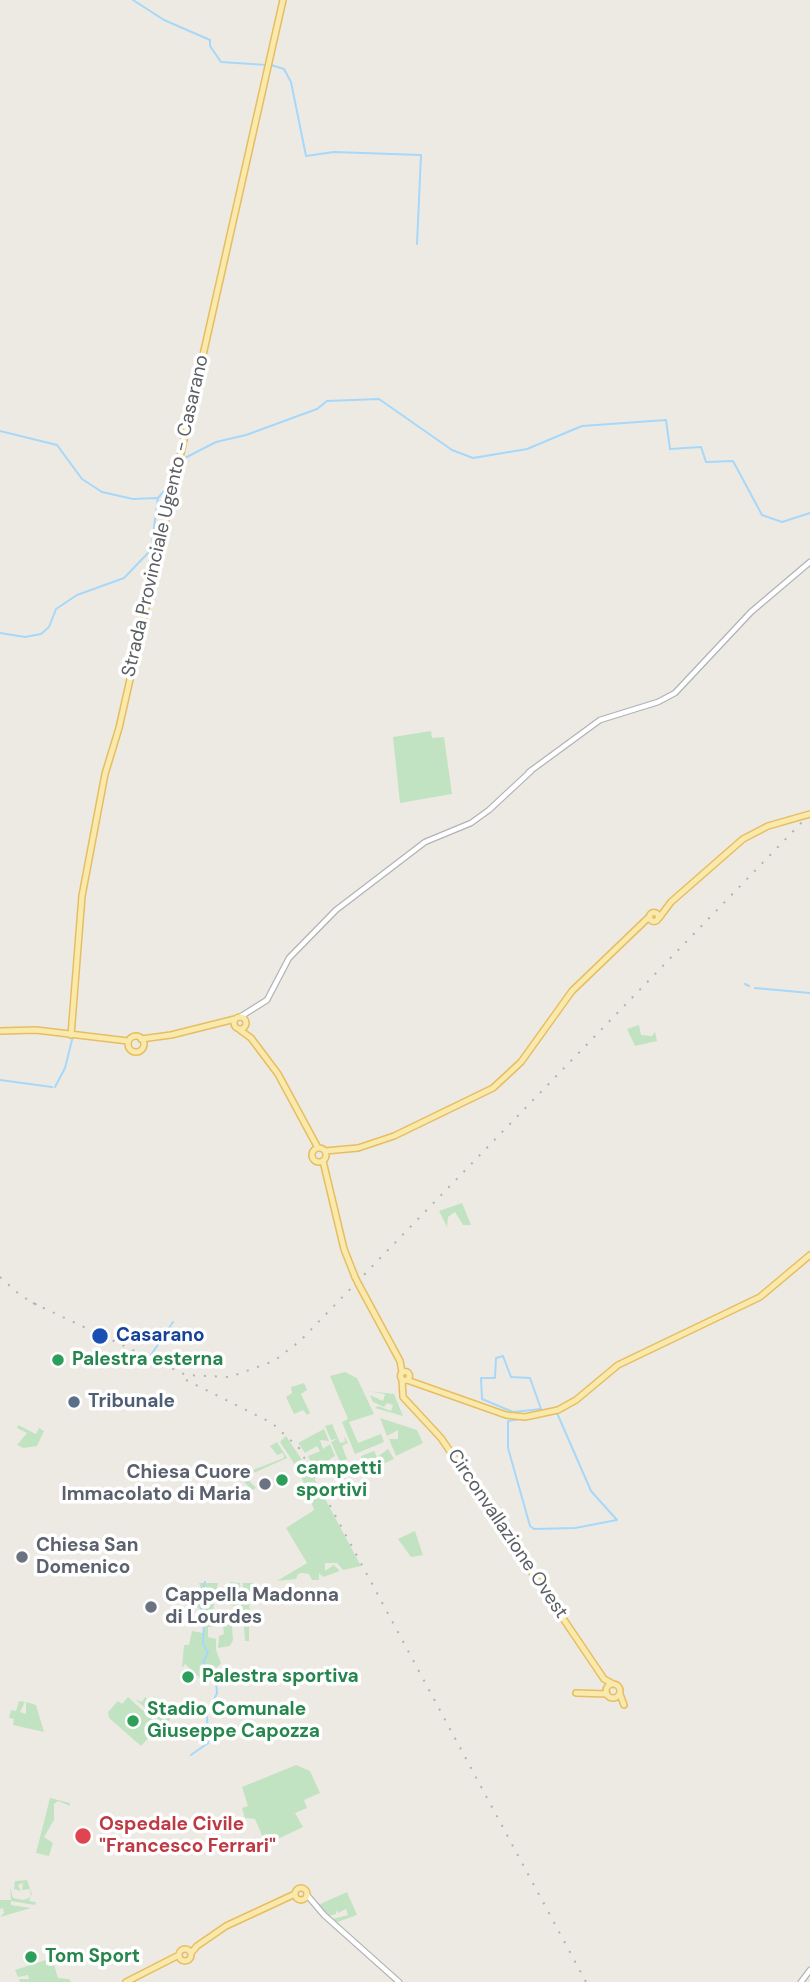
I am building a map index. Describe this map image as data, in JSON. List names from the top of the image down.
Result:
{
  "streets": {
    "main road": ["Strada Provinciale Ugento - Casarano", "Circonvallazione Ovest"]
  },
  "places": [
    "Casarano",
    "Palestra esterna",
    "Tribunale",
    "campetti sportivi",
    "Chiesa Cuore Immacolato di Maria",
    "Chiesa San Domenico",
    "Cappella Madonna di Lourdes",
    "Palestra sportiva",
    "Stadio Comunale Giuseppe Capozza",
    "Ospedale Civile \"Francesco Ferrari\"",
    "Tom Sport"
  ]
}
